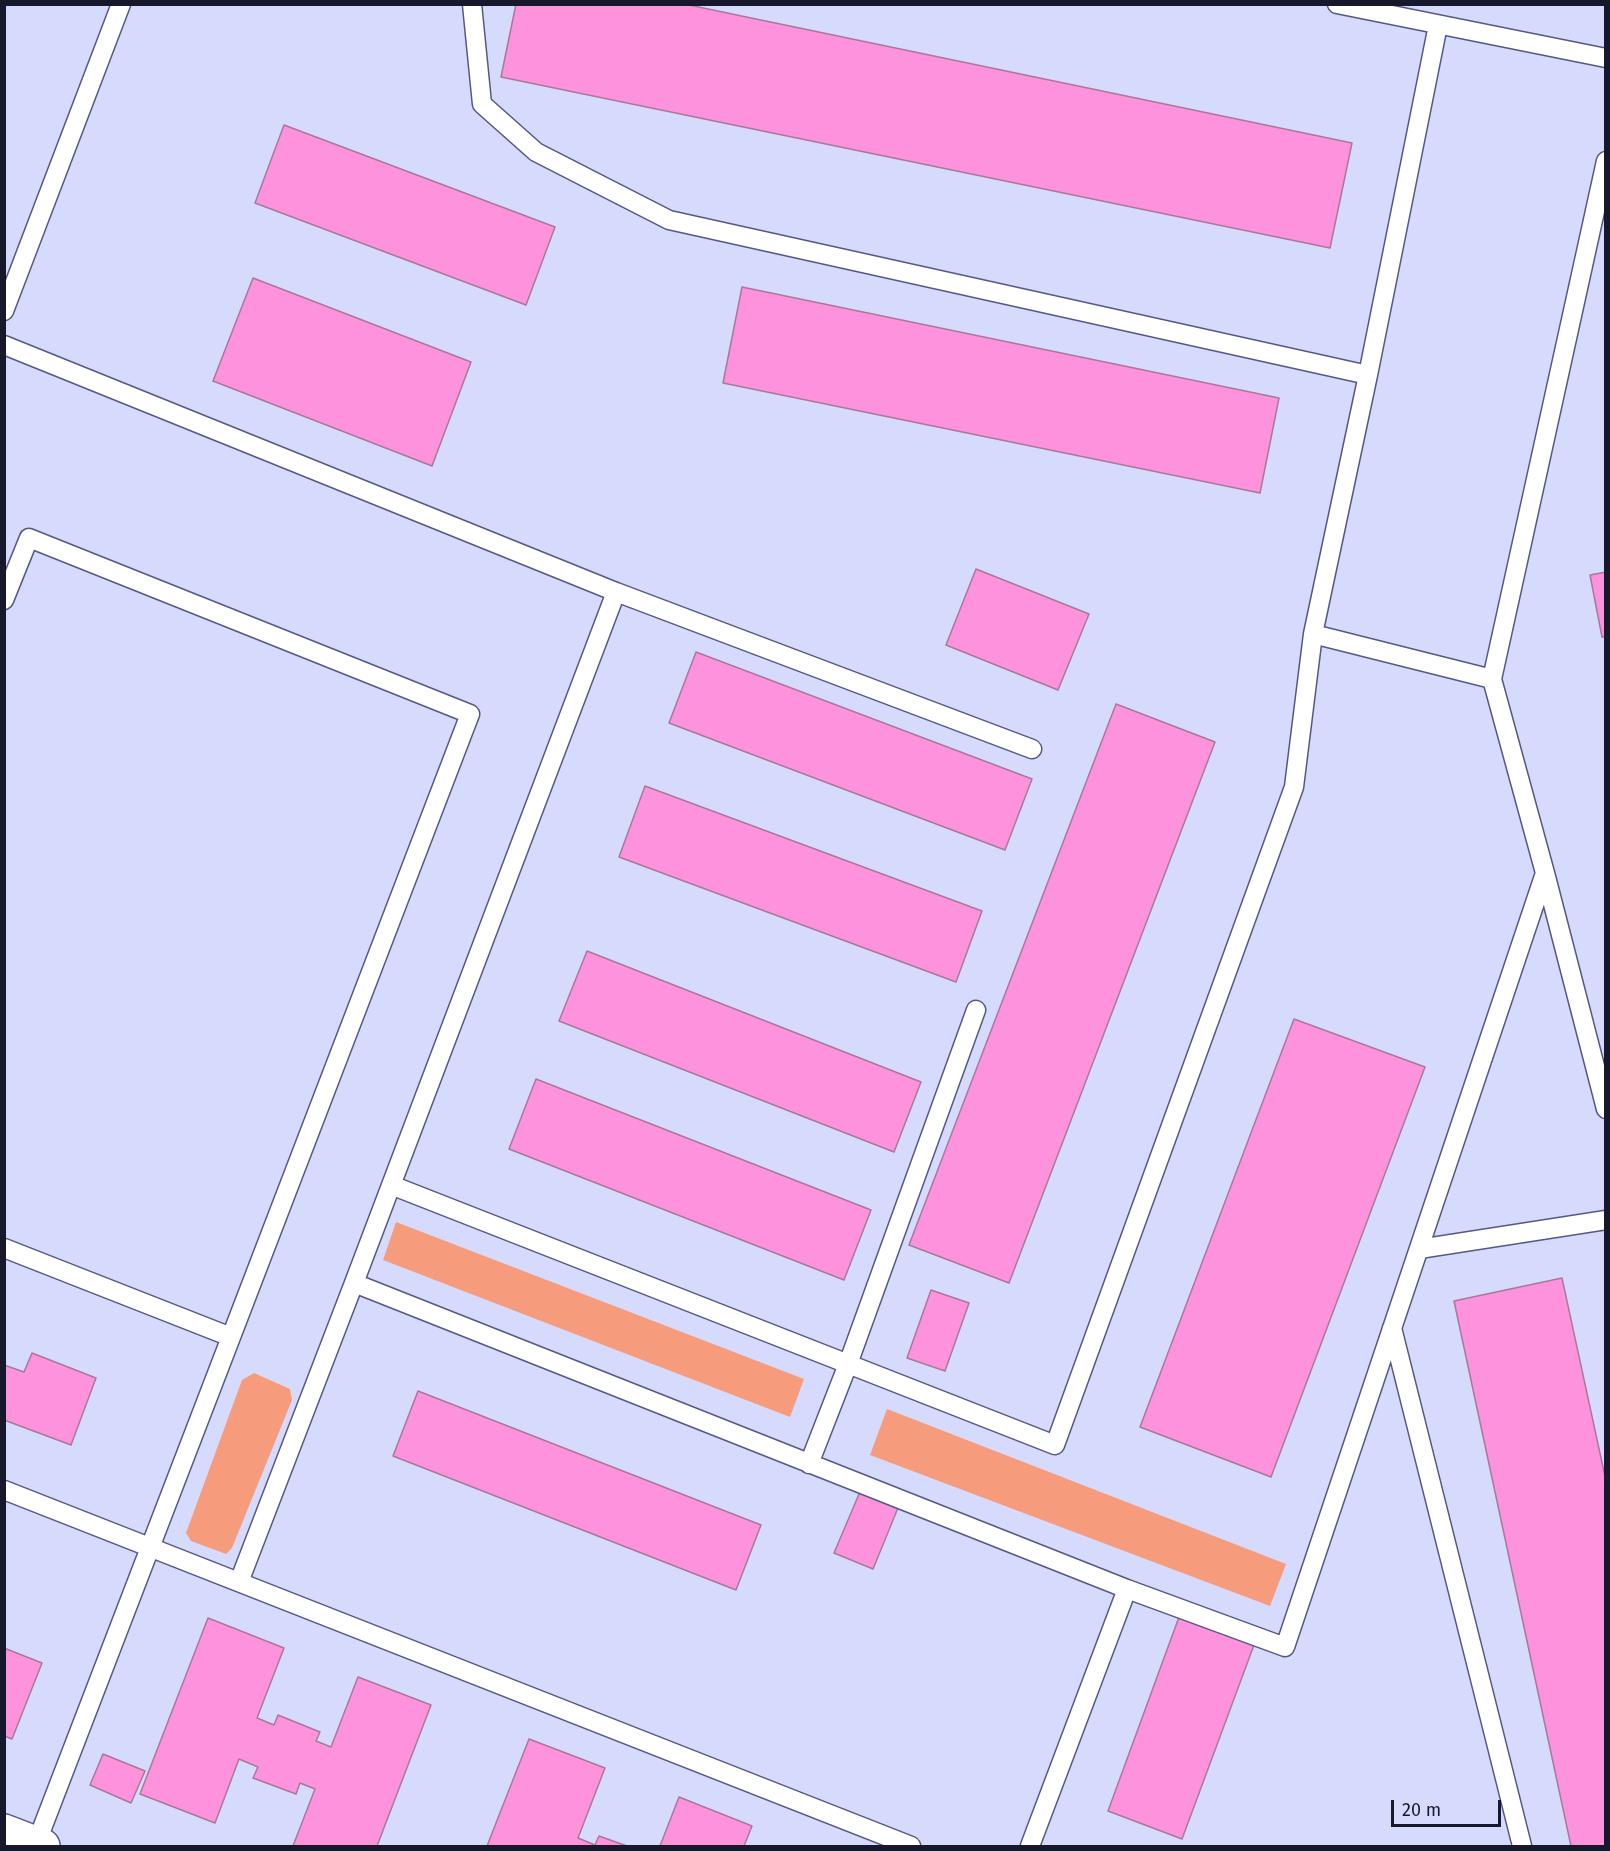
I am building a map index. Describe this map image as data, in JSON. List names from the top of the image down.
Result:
{
  "scale_bar": "20 m"
}
